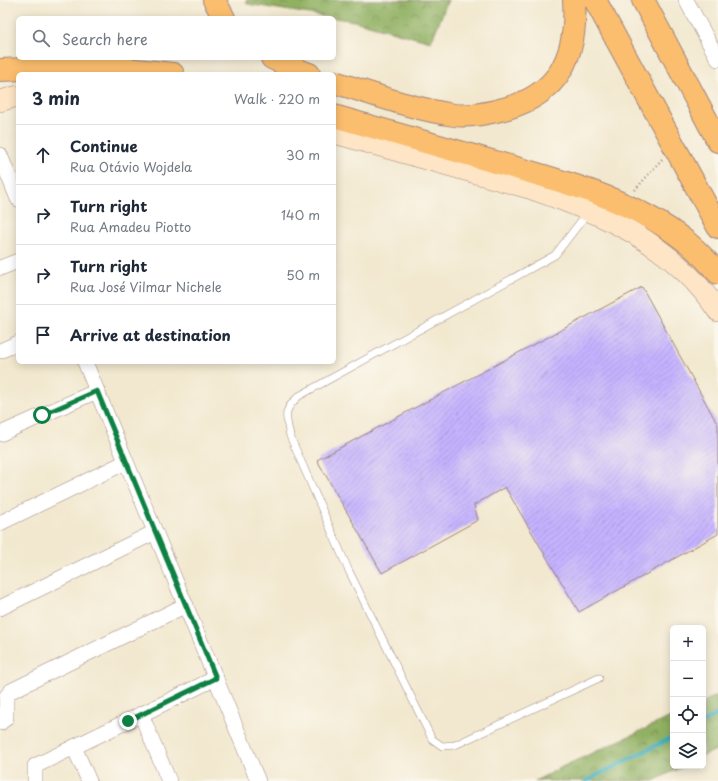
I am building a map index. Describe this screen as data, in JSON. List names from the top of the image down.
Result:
{
  "page": {
    "search": "Search here",
    "heading": ["3 min", "Walk · 220 m"],
    "list": [
      ["Continue", "Rua Otávio Wojdela", "30 m"],
      ["Turn right", "Rua Amadeu Piotto", "140 m"],
      ["Turn right", "Rua José Vilmar Nichele", "50 m"],
      "Arrive at destination"
    ],
    "map_buttons": ["+", "−"]
  }
}
